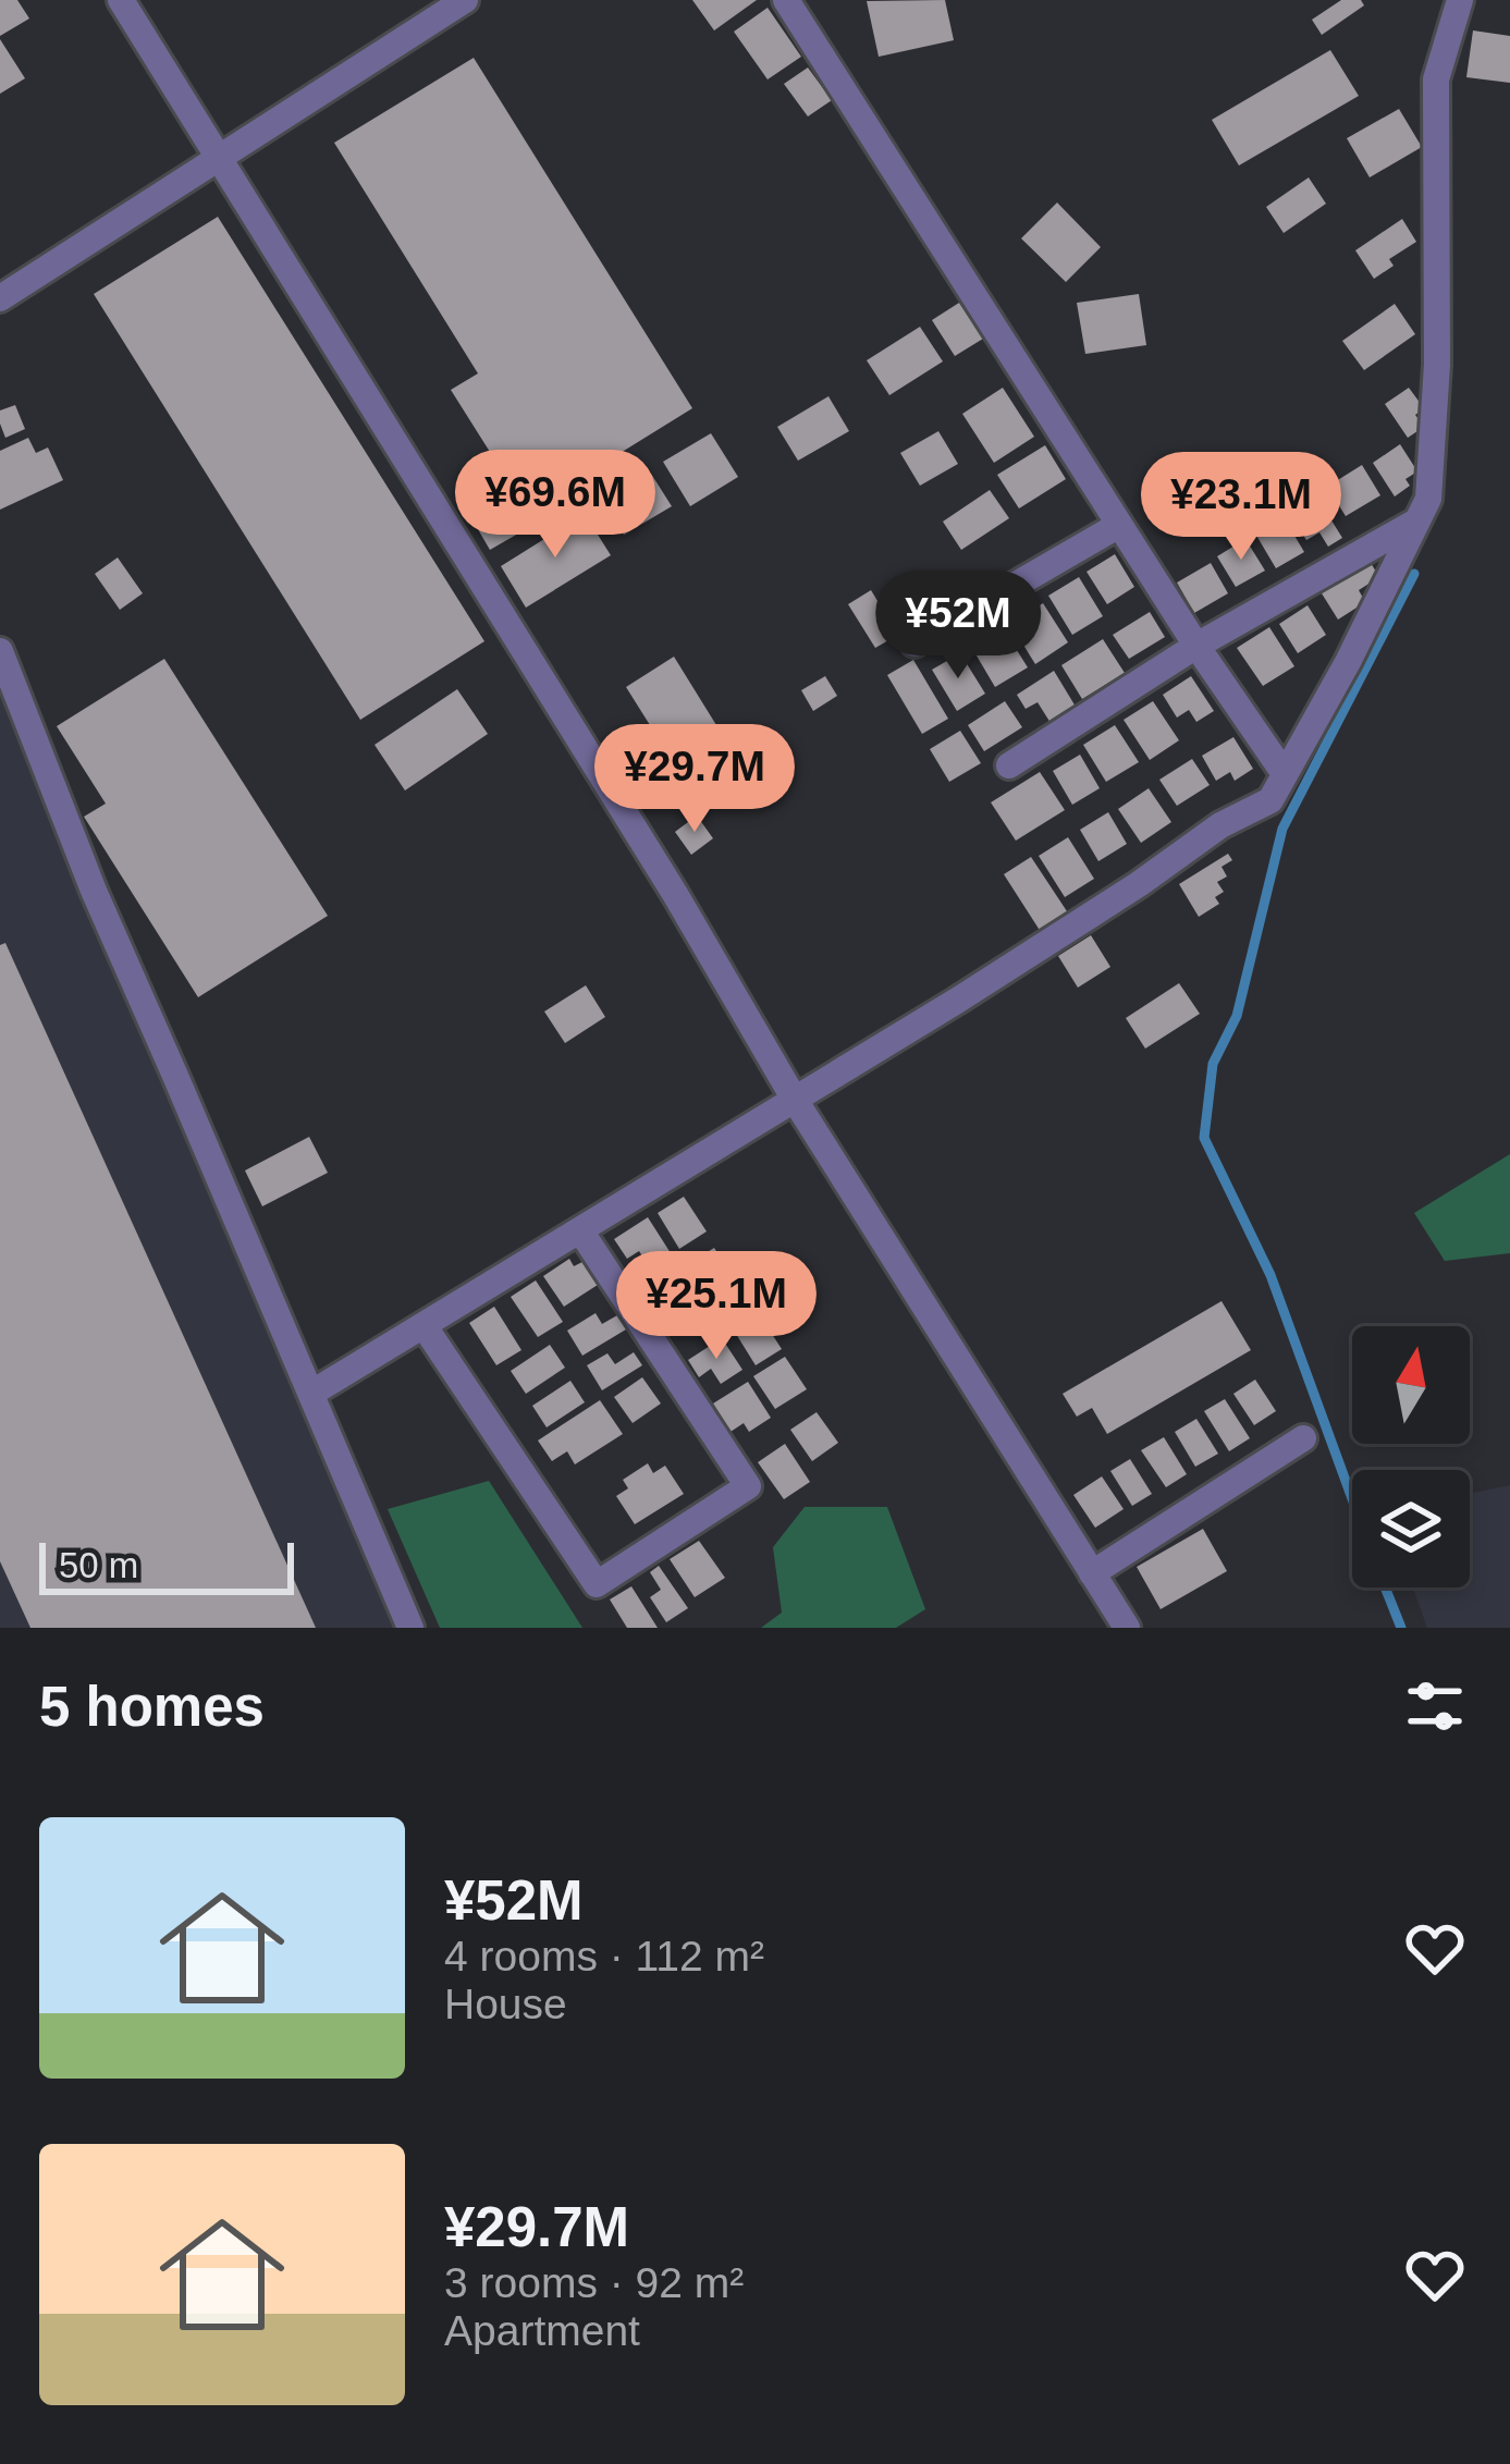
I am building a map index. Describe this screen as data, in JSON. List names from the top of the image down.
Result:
{
  "scale_bar": "50 m",
  "north": "top",
  "page": {
    "price": [
      "¥69.6M",
      "¥23.1M",
      "¥52M",
      "¥29.7M",
      "¥25.1M"
    ],
    "scale": "50 m",
    "heading": "5 homes",
    "list": [
      {
        "name": "¥52M",
        "note": "4 rooms · 112 m² · House"
      },
      {
        "name": "¥29.7M",
        "note": "3 rooms · 92 m² · Apartment"
      }
    ]
  }
}
